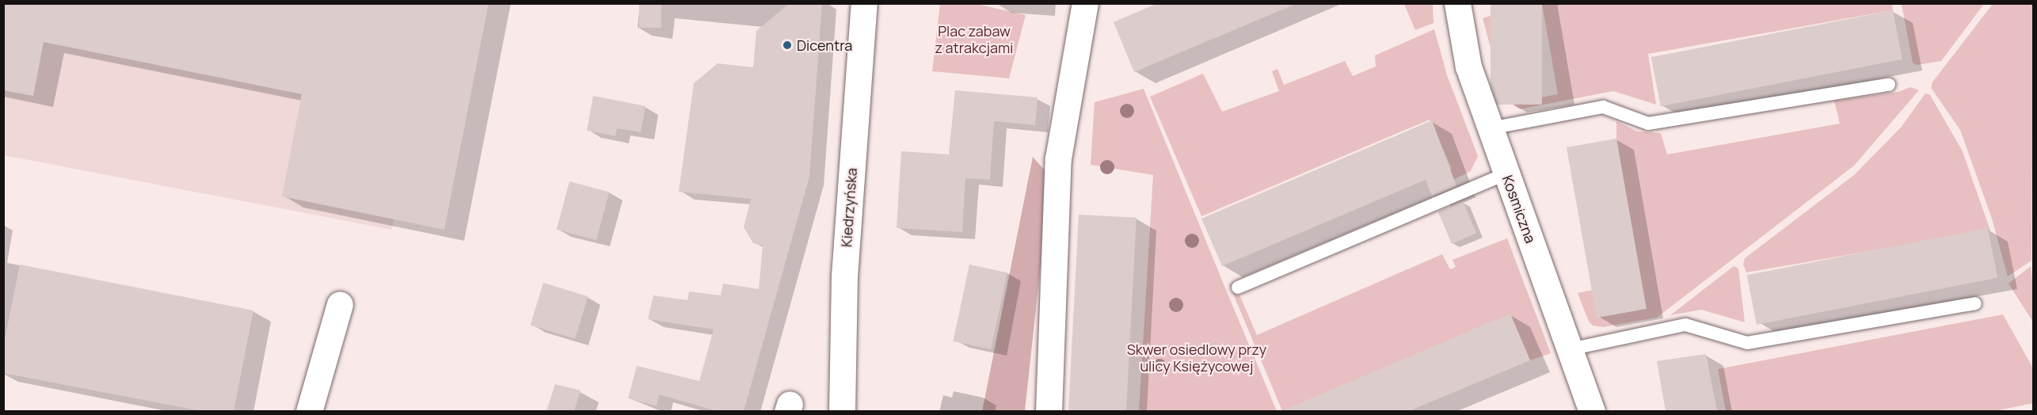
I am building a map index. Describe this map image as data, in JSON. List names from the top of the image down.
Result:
{
  "streets": {
    "street": ["Kiedrzyńska", "Kosmiczna"]
  },
  "parks": ["Plac zabaw z atrakcjami", "Skwer osiedlowy przy ulicy Księżycowej"],
  "places": ["Dicentra"]
}
